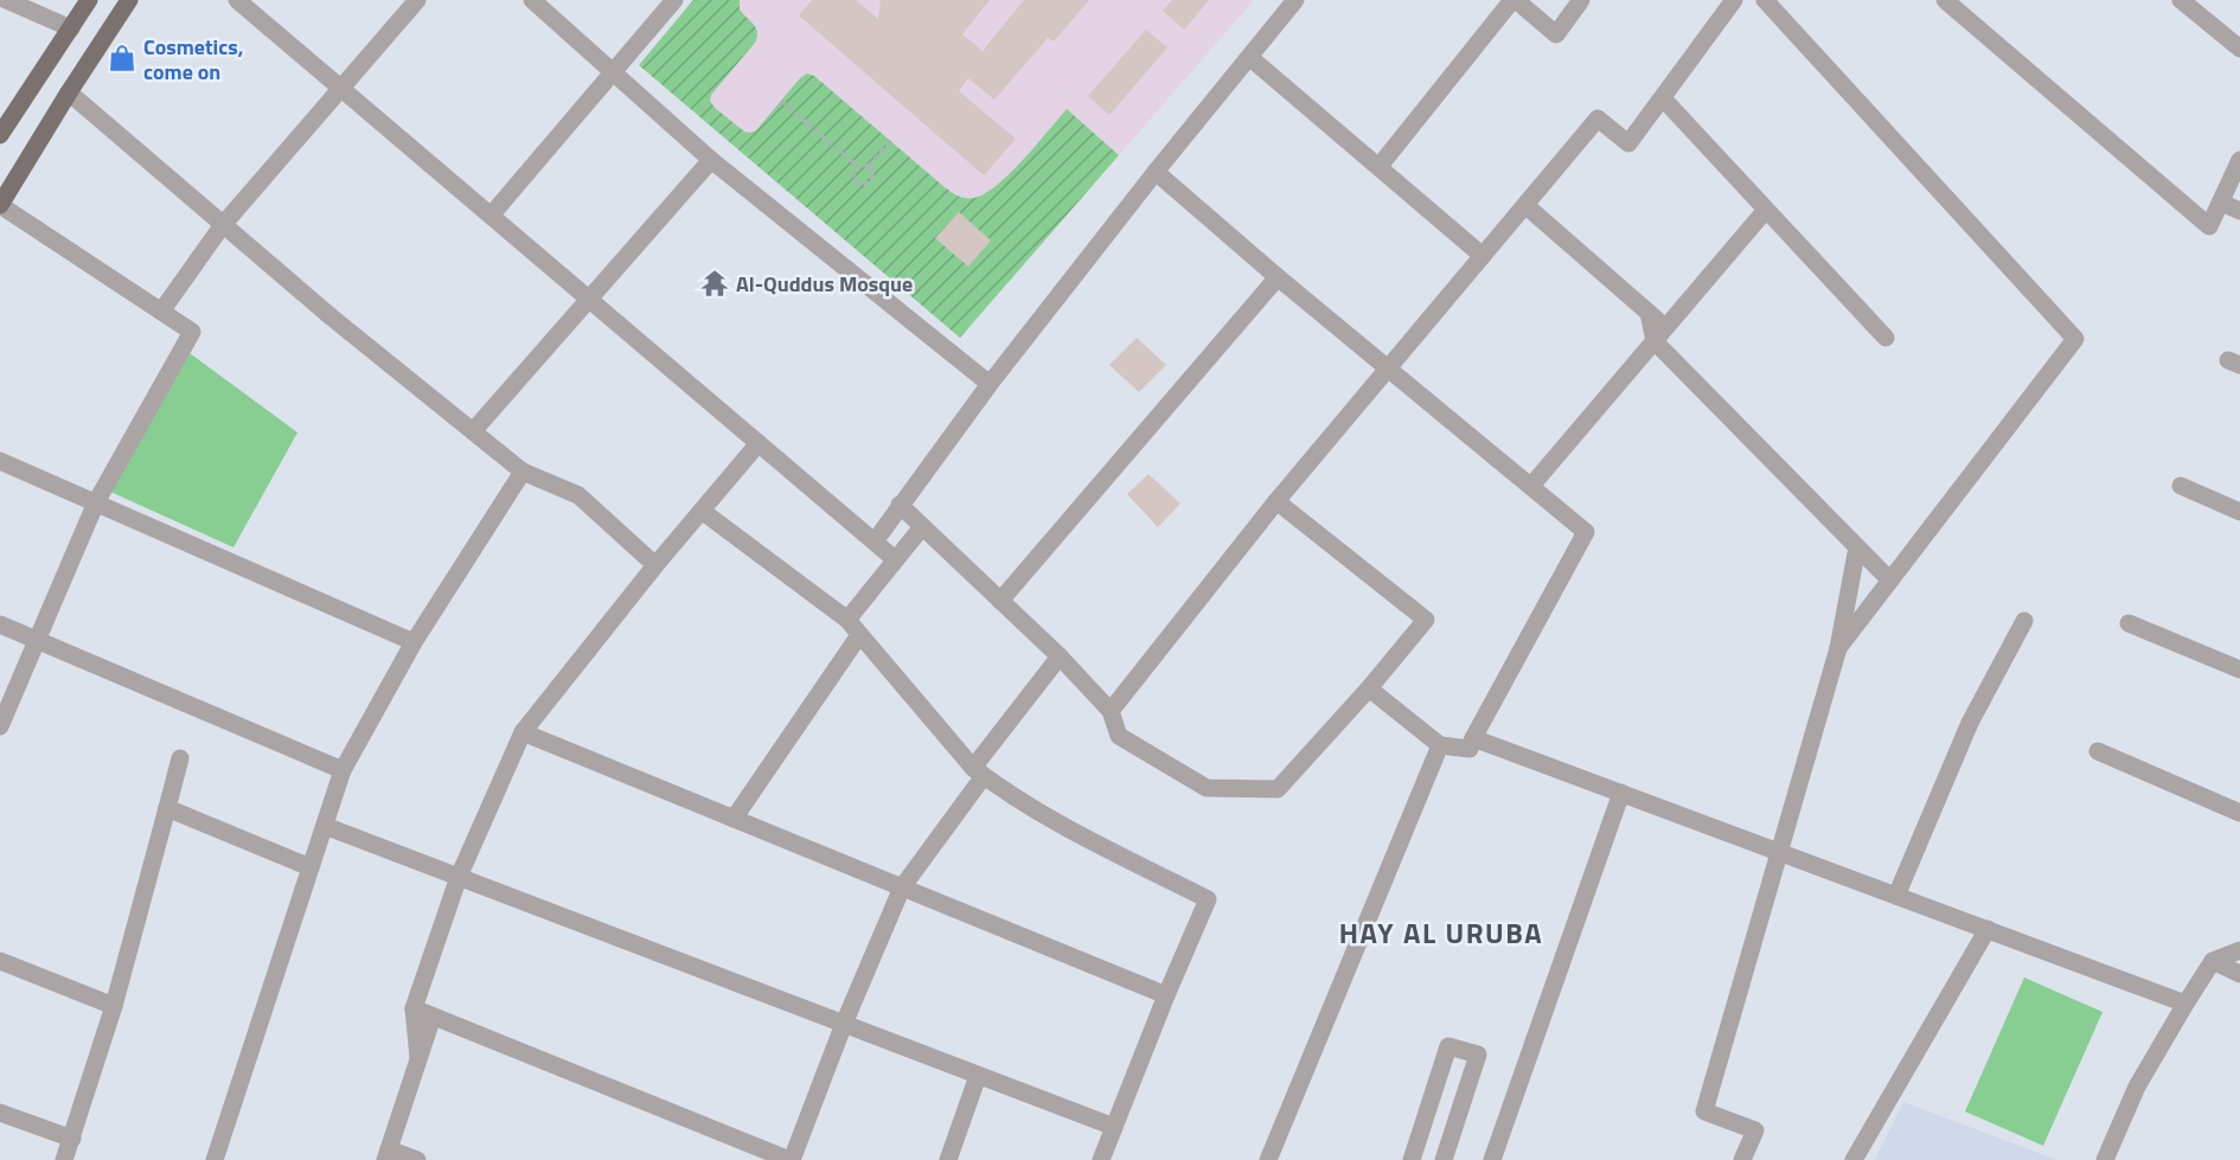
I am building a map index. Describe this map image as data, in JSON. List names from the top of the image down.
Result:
{
  "districts": ["HAY AL URUBA"],
  "places": {
    "shop": ["Cosmetics, come on"],
    "temple": ["Al-Quddus Mosque"]
  }
}
